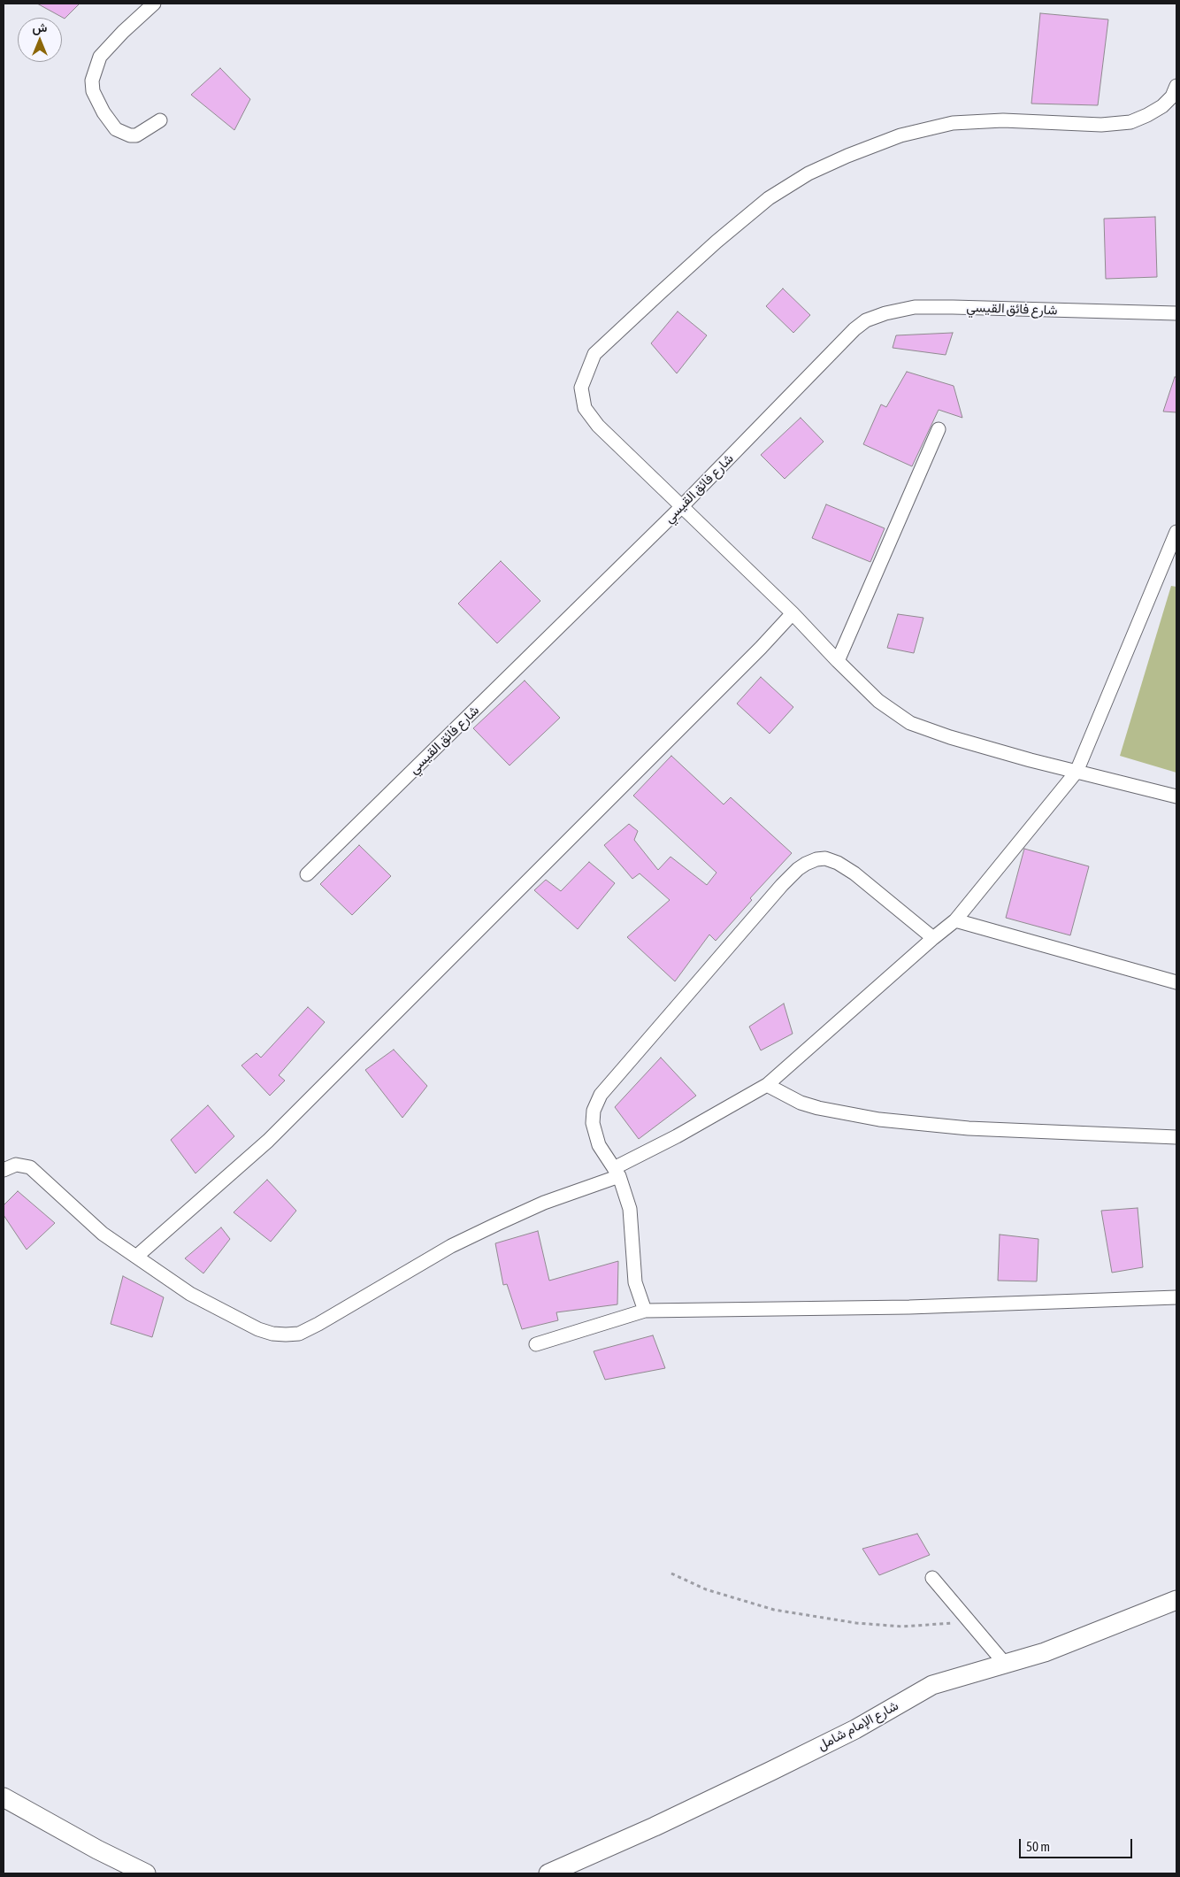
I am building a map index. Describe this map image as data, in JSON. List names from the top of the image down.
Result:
{
  "streets": {
    "street": ["شارع فائق القيسي", "شارع الإمام شامل"]
  },
  "scale_bar": "50 m",
  "north": "top"
}
